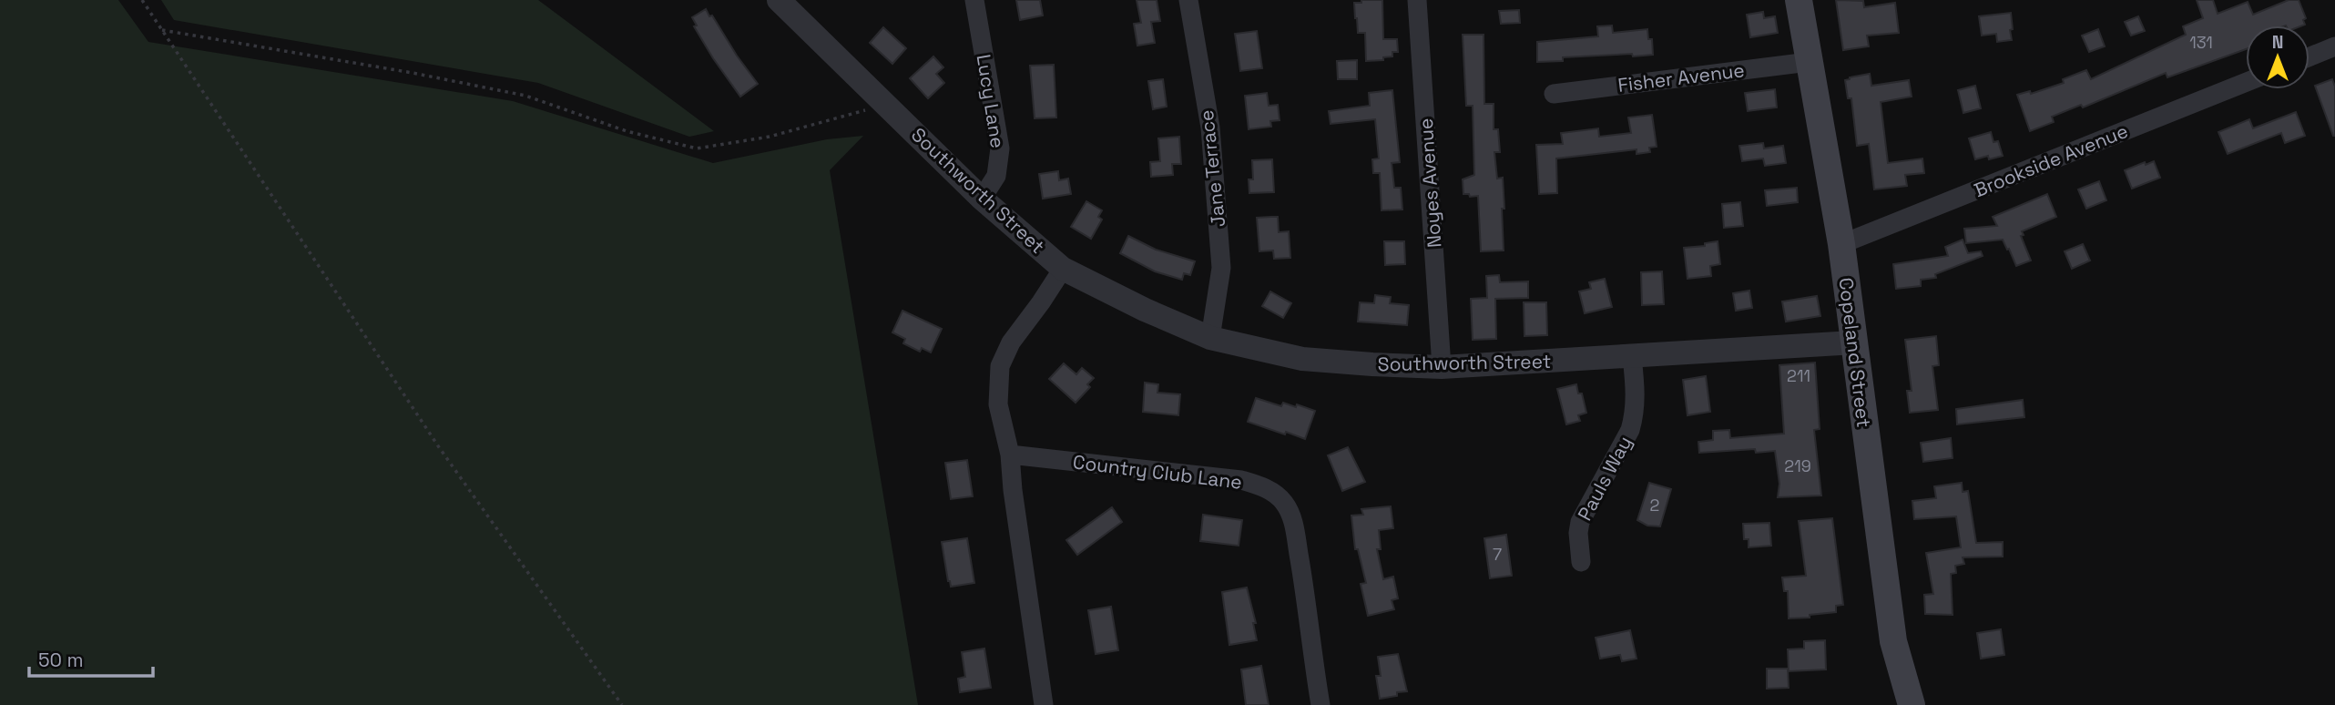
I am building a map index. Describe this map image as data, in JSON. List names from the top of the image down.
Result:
{
  "streets": {
    "main road": ["Copeland Street"],
    "street": [
      "Fisher Avenue",
      "Lucy Lane",
      "Brookside Avenue",
      "Jane Terrace",
      "Noyes Avenue",
      "Southworth Street",
      "Country Club Lane",
      "Pauls Way"
    ]
  },
  "crossings": [
    ["Fisher Avenue", "Copeland Street"],
    ["Lucy Lane", "Southworth Street"],
    ["Brookside Avenue", "Copeland Street"],
    ["Jane Terrace", "Southworth Street"],
    ["Noyes Avenue", "Southworth Street"],
    ["Southworth Street", "Copeland Street"],
    ["Southworth Street", "Pauls Way"]
  ],
  "house_numbers": [
    "131",
    "211",
    "219",
    "2",
    "7"
  ],
  "scale_bar": "50 m",
  "north": "top"
}
